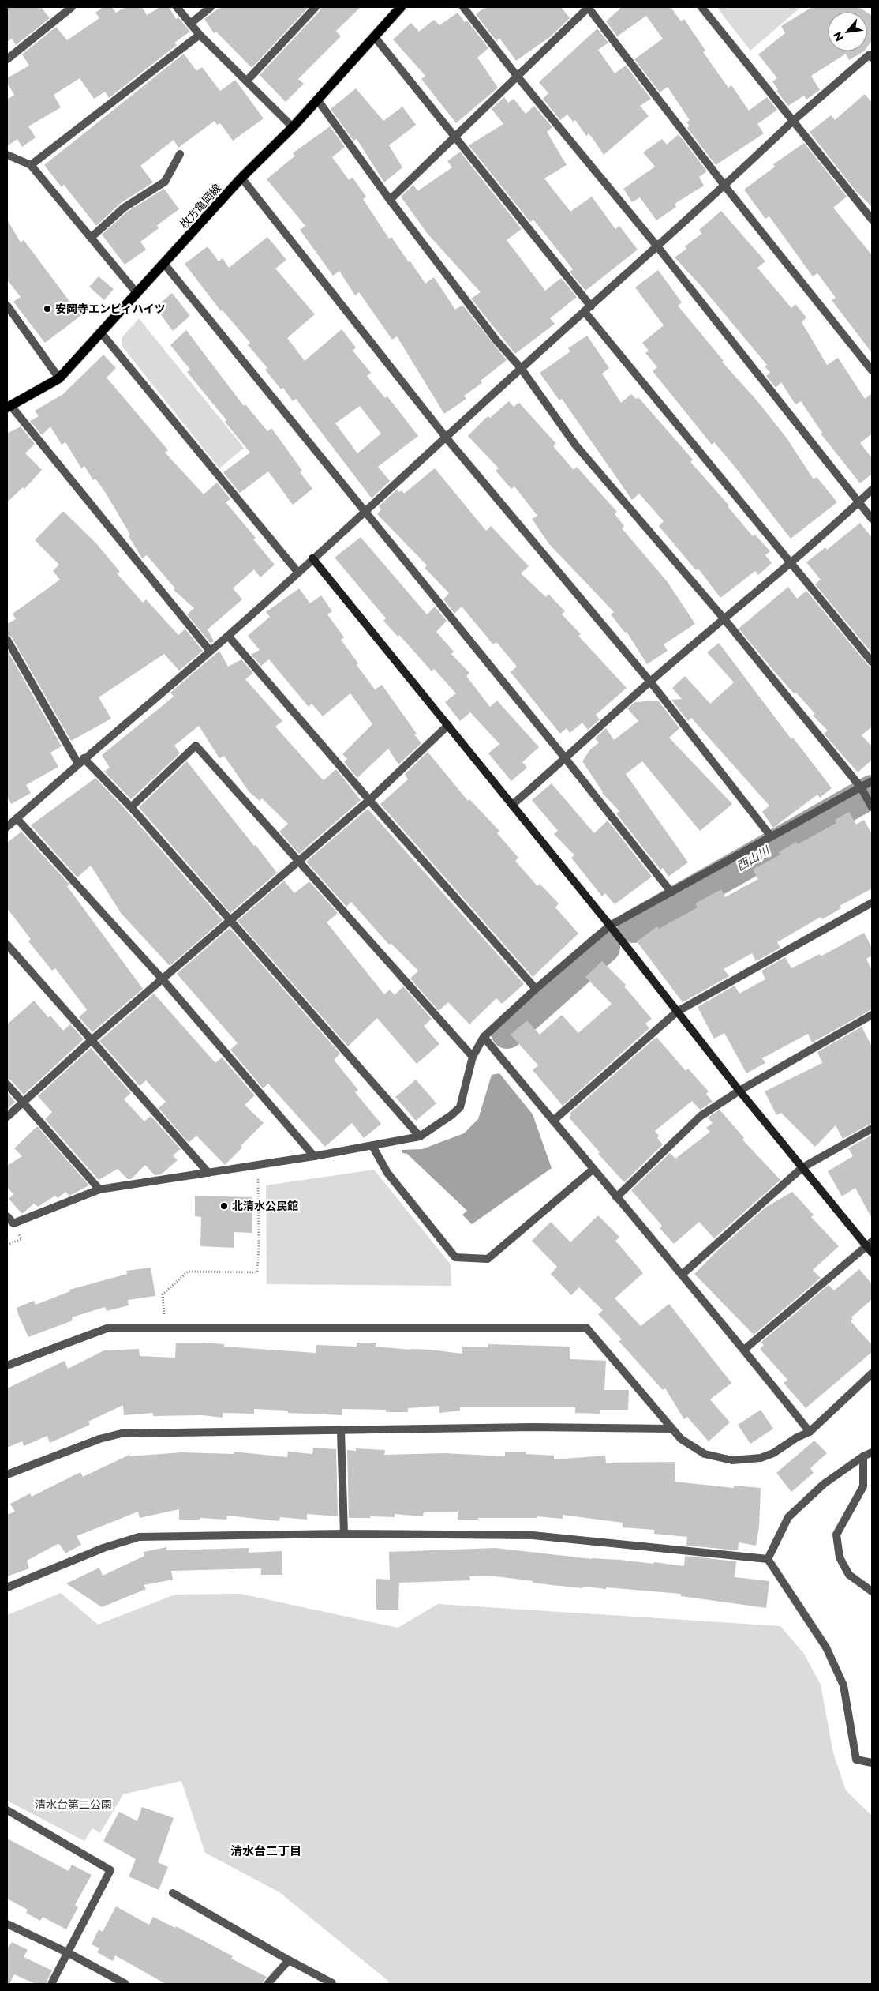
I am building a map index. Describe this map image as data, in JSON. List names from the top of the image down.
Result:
{
  "streets": {
    "main road": ["枚方亀岡線"]
  },
  "districts": ["清水台二丁目"],
  "water": ["西山川"],
  "parks": ["清水台第二公園"],
  "places": ["安岡寺エンビィハイツ", "北清水公民館"],
  "north": "bottom left"
}
